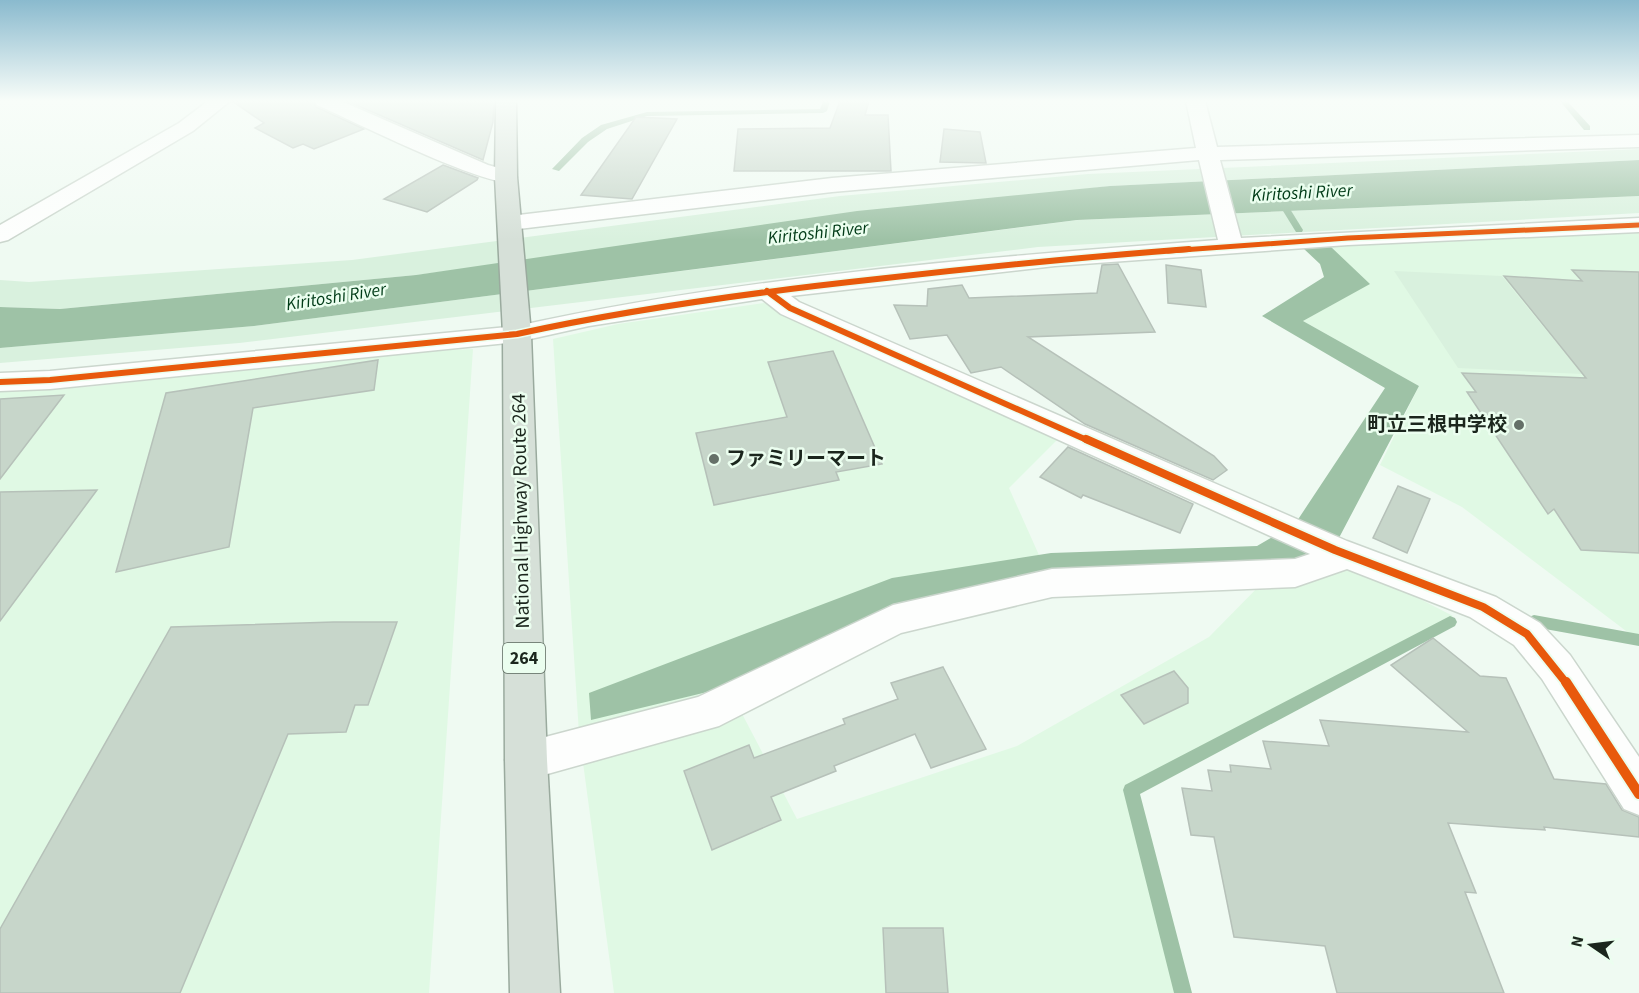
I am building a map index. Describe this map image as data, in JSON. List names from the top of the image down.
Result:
{
  "streets": {
    "highway": ["National Highway Route 264", "264"]
  },
  "water": ["Kiritoshi River"],
  "places": ["町立三根中学校", "ファミリーマート"],
  "north": "left"
}
